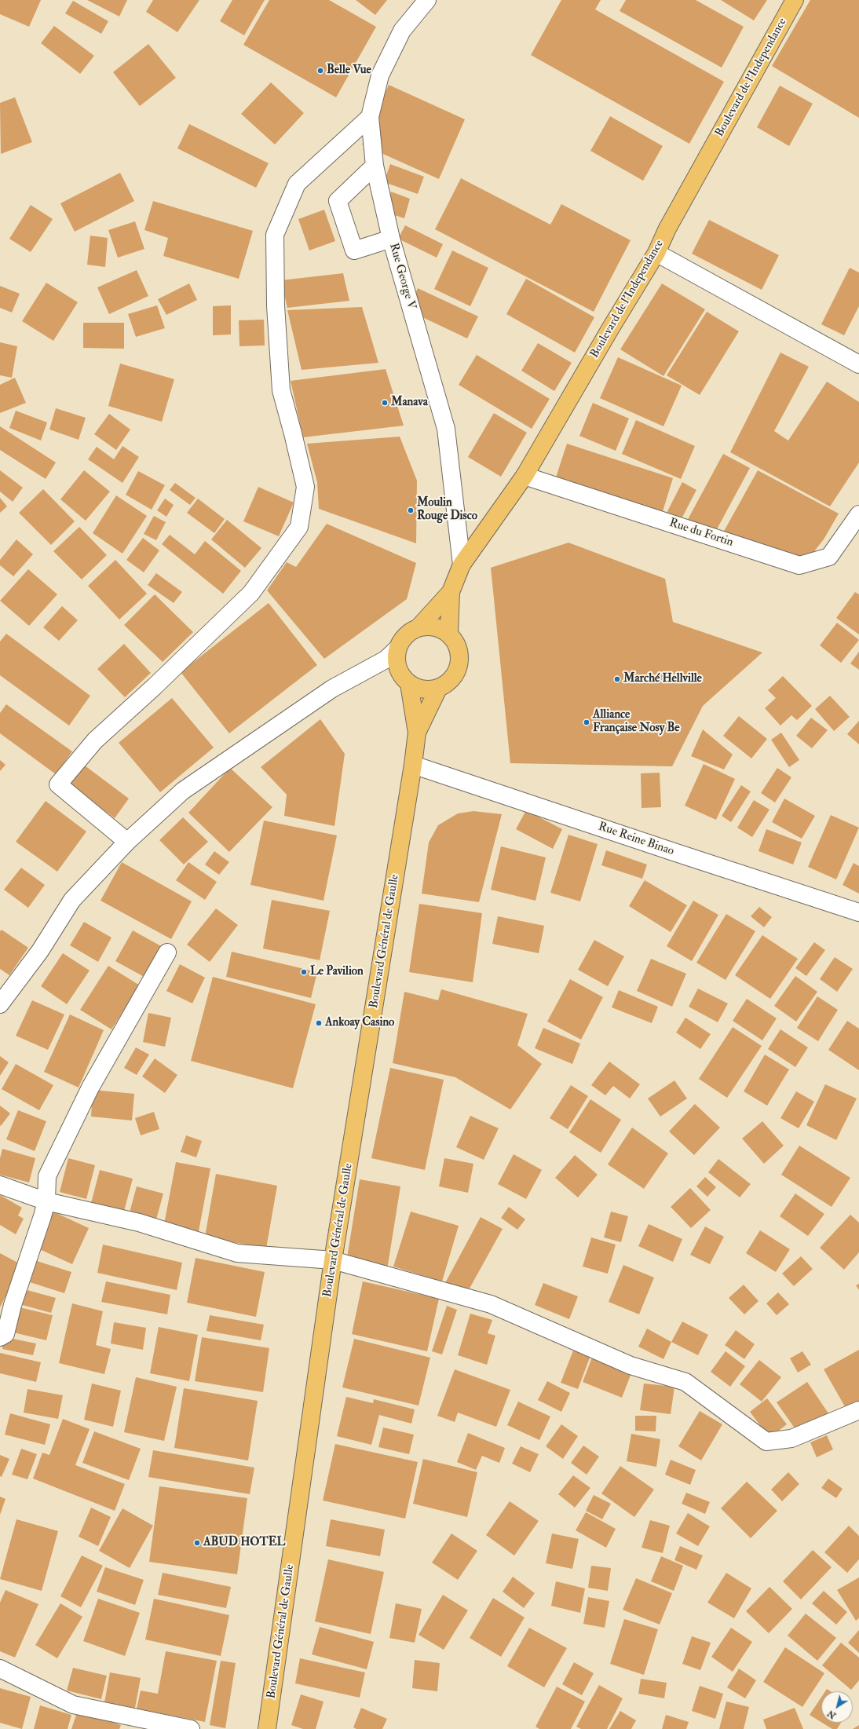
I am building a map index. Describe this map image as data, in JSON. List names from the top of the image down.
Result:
{
  "streets": {
    "main road": ["Boulevard de l'Independance", "Boulevard Général de Gaulle"],
    "street": ["Rue George V", "Rue du Fortin", "Rue Reine Binao"]
  },
  "crossings": [
    ["Boulevard de l'Independance", "Rue George V"],
    ["Boulevard de l'Independance", "Rue du Fortin"],
    ["Boulevard de l'Independance", "Boulevard Général de Gaulle"],
    ["Rue Reine Binao", "Boulevard Général de Gaulle"]
  ],
  "places": [
    "Belle Vue",
    "Manava",
    "Moulin Rouge Disco",
    "Marché Hellville",
    "Alliance Française Nosy Be",
    "Le Pavilion",
    "Ankoay Casino",
    "ABUD HOTEL"
  ],
  "north": "bottom left"
}
